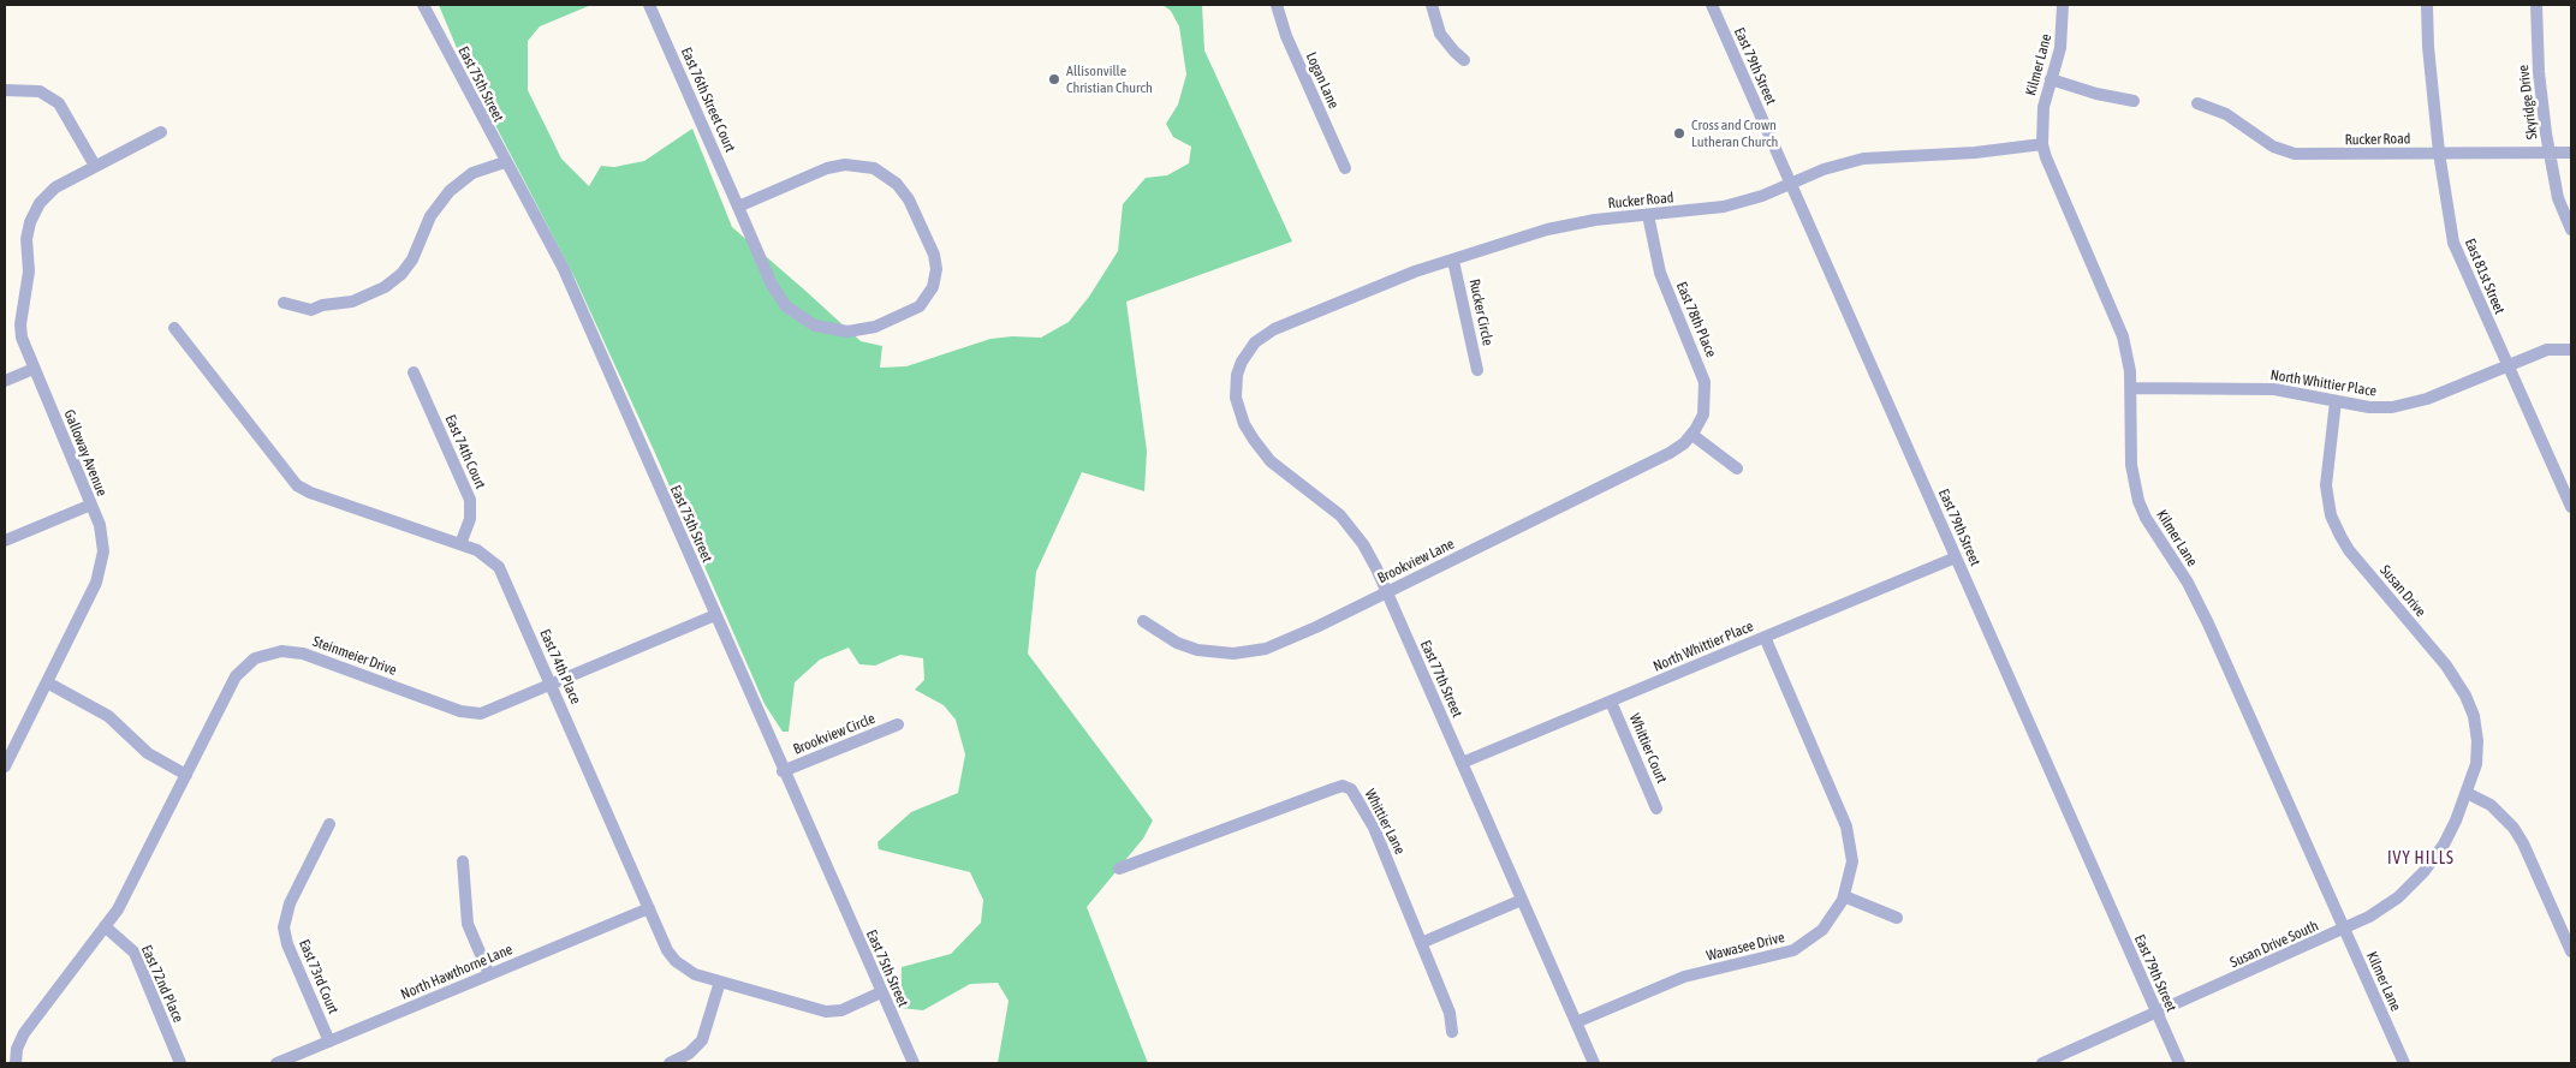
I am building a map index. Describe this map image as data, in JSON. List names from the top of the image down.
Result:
{
  "streets": {
    "street": [
      "Kilmer Lane",
      "East 79th Street",
      "Logan Lane",
      "East 75th Street",
      "East 76th Street Court",
      "Skyridge Drive",
      "Rucker Road",
      "East 81st Street",
      "Rucker Circle",
      "East 78th Place",
      "North Whittier Place",
      "East 74th Court",
      "Galloway Avenue",
      "Brookview Lane",
      "Susan Drive",
      "Steinmeier Drive",
      "East 74th Place",
      "East 77th Street",
      "Brookview Circle",
      "Whittier Court",
      "Whittier Lane",
      "Susan Drive South",
      "Wawasee Drive",
      "North Hawthorne Lane",
      "East 73rd Court",
      "East 72nd Place"
    ]
  },
  "crossings": [
    ["Kilmer Lane", "Rucker Road"],
    ["Kilmer Lane", "North Whittier Place"],
    ["Kilmer Lane", "Susan Drive South"],
    ["East 79th Street", "Rucker Road"],
    ["East 79th Street", "North Whittier Place"],
    ["East 79th Street", "Susan Drive South"],
    ["East 75th Street", "Steinmeier Drive"],
    ["East 75th Street", "East 74th Place"],
    ["East 75th Street", "Brookview Circle"],
    ["Skyridge Drive", "Rucker Road"],
    ["Rucker Road", "East 81st Street"],
    ["Rucker Road", "Rucker Circle"],
    ["Rucker Road", "East 78th Place"],
    ["Rucker Road", "East 77th Street"],
    ["East 81st Street", "North Whittier Place"],
    ["East 78th Place", "Brookview Lane"],
    ["North Whittier Place", "Susan Drive"],
    ["North Whittier Place", "East 77th Street"],
    ["North Whittier Place", "Whittier Court"],
    ["North Whittier Place", "Wawasee Drive"],
    ["East 74th Court", "East 74th Place"],
    ["Brookview Lane", "East 77th Street"],
    ["Susan Drive", "Susan Drive South"],
    ["Steinmeier Drive", "East 74th Place"],
    ["Steinmeier Drive", "East 72nd Place"],
    ["East 74th Place", "North Hawthorne Lane"],
    ["East 77th Street", "Wawasee Drive"],
    ["North Hawthorne Lane", "East 73rd Court"]
  ],
  "districts": ["IVY HILLS"],
  "places": ["Allisonville Christian Church", "Cross and Crown Lutheran Church"]
}
